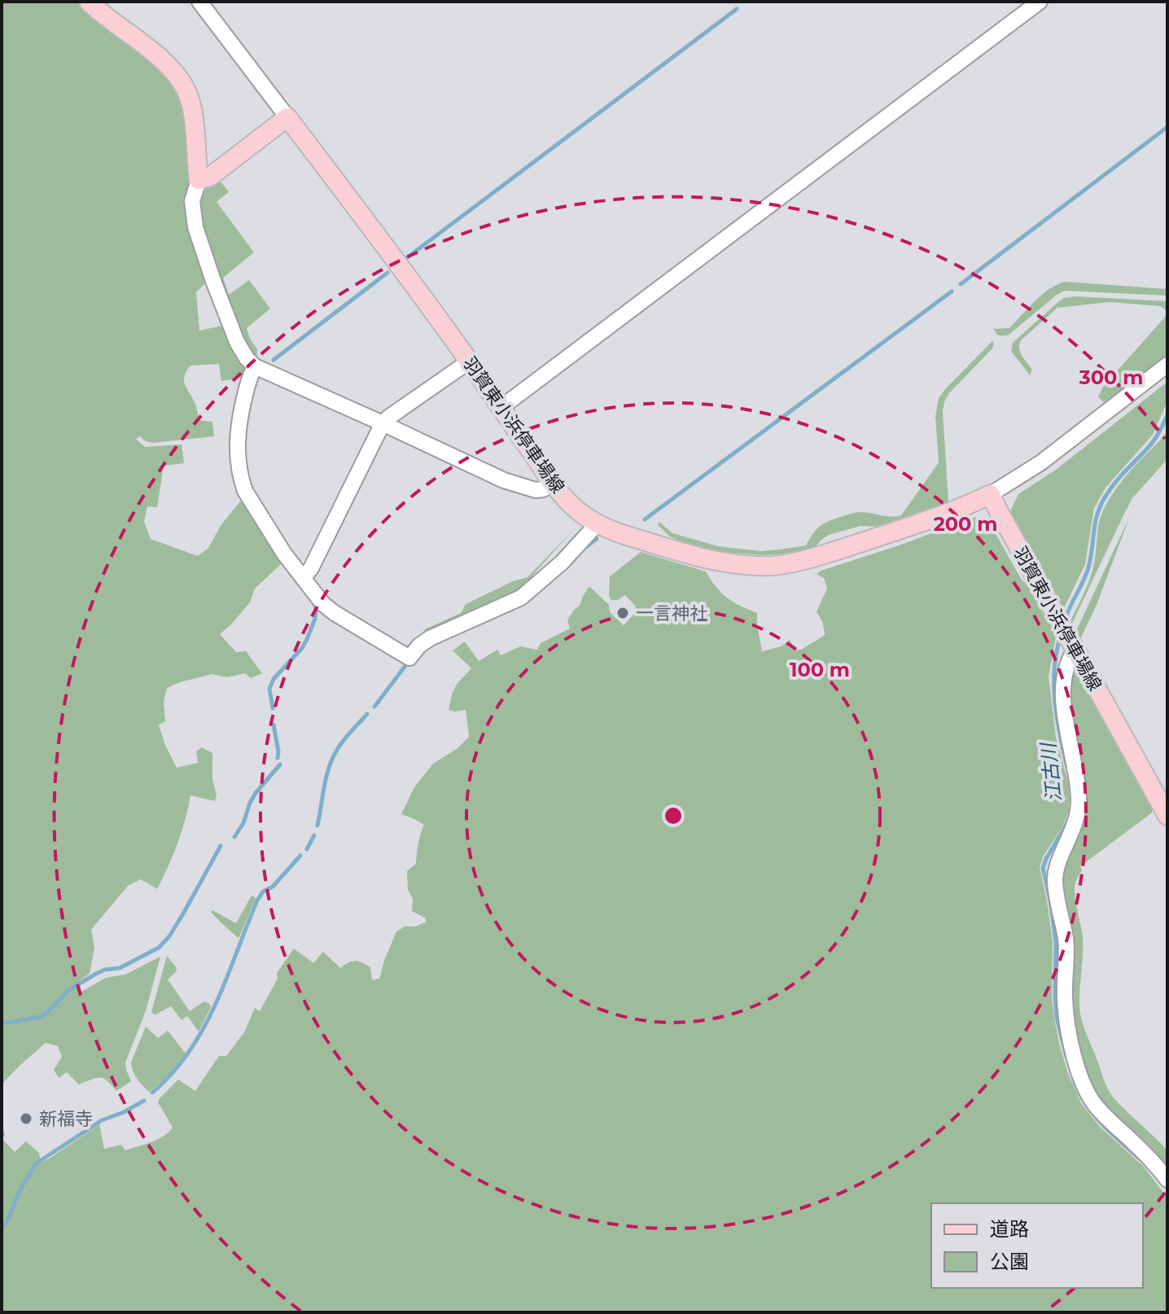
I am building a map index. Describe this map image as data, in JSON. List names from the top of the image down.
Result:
{
  "streets": {
    "main road": ["羽賀東小浜停車場線"]
  },
  "water": ["江古川"],
  "places": ["一言神社", "新福寺"],
  "legend": ["道路", "公園"],
  "rings": ["300 m", "200 m", "100 m"]
}
